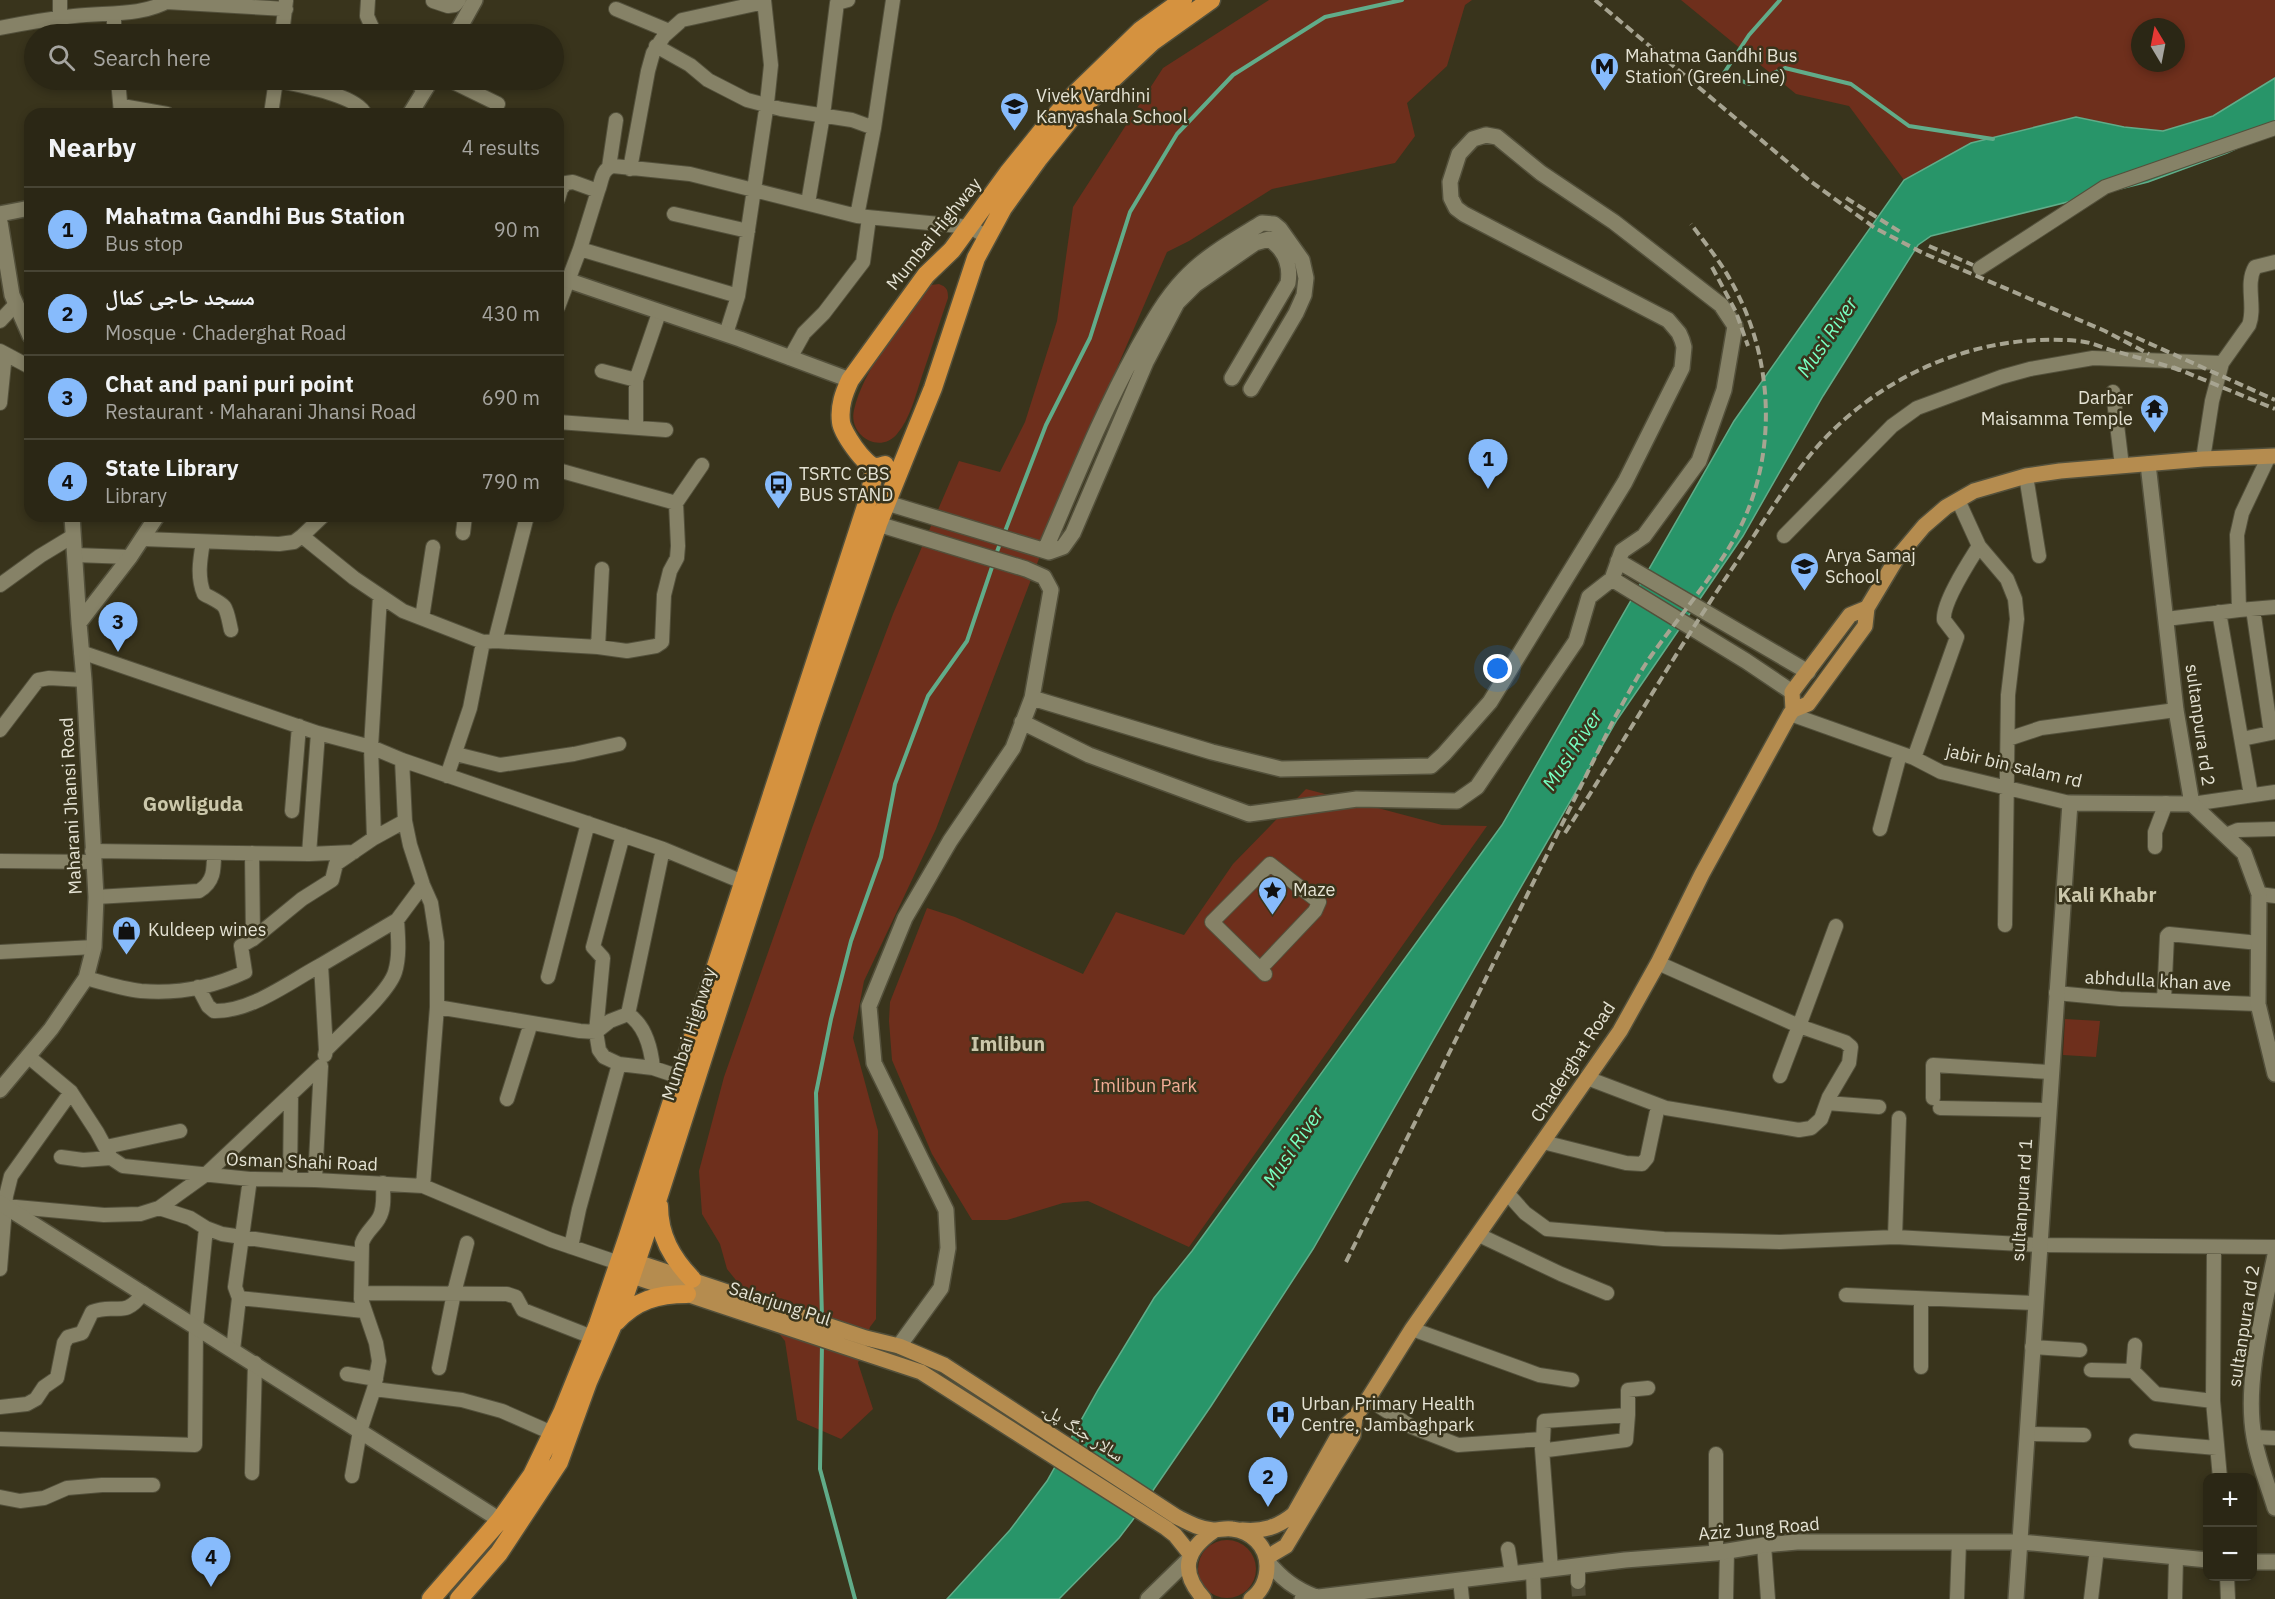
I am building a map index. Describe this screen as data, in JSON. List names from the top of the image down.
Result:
{
  "streets": {
    "highway": ["Mumbai Highway"],
    "main road": ["Chaderghat Road", "Salarjung Pul", "سالار جنگ پل۔"],
    "street": [
      "sultanpura rd 2",
      "jabir bin salam rd",
      "Maharani Jhansi Road",
      "abhdulla khan ave",
      "Osman Shahi Road",
      "sultanpura rd 1",
      "Aziz Jung Road"
    ]
  },
  "crossings": [
    ["Mumbai Highway", "Osman Shahi Road"],
    ["Mumbai Highway", "Salarjung Pul"],
    ["sultanpura rd 2", "jabir bin salam rd"],
    ["sultanpura rd 2", "abhdulla khan ave"],
    ["sultanpura rd 2", "Chaderghat Road"],
    ["jabir bin salam rd", "Chaderghat Road"],
    ["jabir bin salam rd", "sultanpura rd 1"],
    ["abhdulla khan ave", "sultanpura rd 1"],
    ["Chaderghat Road", "سالار جنگ پل۔"],
    ["Chaderghat Road", "Aziz Jung Road"],
    ["Osman Shahi Road", "Salarjung Pul"],
    ["sultanpura rd 1", "Aziz Jung Road"],
    ["Salarjung Pul", "سالار جنگ پل۔"]
  ],
  "districts": ["Gowliguda", "Kali Khabr", "Imlibun"],
  "water": ["Musi River"],
  "parks": ["Imlibun Park"],
  "places": {
    "metro station": ["Mahatma Gandhi Bus Station (Green Line)"],
    "school or university": ["Vivek Vardhini Kanyashala School", "Arya Samaj School"],
    "temple": ["Darbar Maisamma Temple"],
    "bus stop": ["TSRTC CBS BUS STAND"],
    "place": ["Maze"],
    "shop": ["Kuldeep wines"],
    "hospital": ["Urban Primary Health Centre, Jambaghpark"]
  },
  "north": "top",
  "page": {
    "search": "Search here",
    "heading": ["Nearby", "4 results"],
    "list": [
      {
        "mark": "1",
        "name": "Mahatma Gandhi Bus Station",
        "note": "Bus stop",
        "value": "90 m"
      },
      {
        "mark": "2",
        "name": "مسجد حاجی کمال",
        "note": "Mosque · Chaderghat Road",
        "value": "430 m"
      },
      {
        "mark": "3",
        "name": "Chat and pani puri point",
        "note": "Restaurant · Maharani Jhansi Road",
        "value": "690 m"
      },
      {
        "mark": "4",
        "name": "State Library",
        "note": "Library",
        "value": "790 m"
      }
    ],
    "pins": [
      "1",
      "3",
      "2",
      "4"
    ],
    "map_buttons": ["+", "−"]
  }
}
